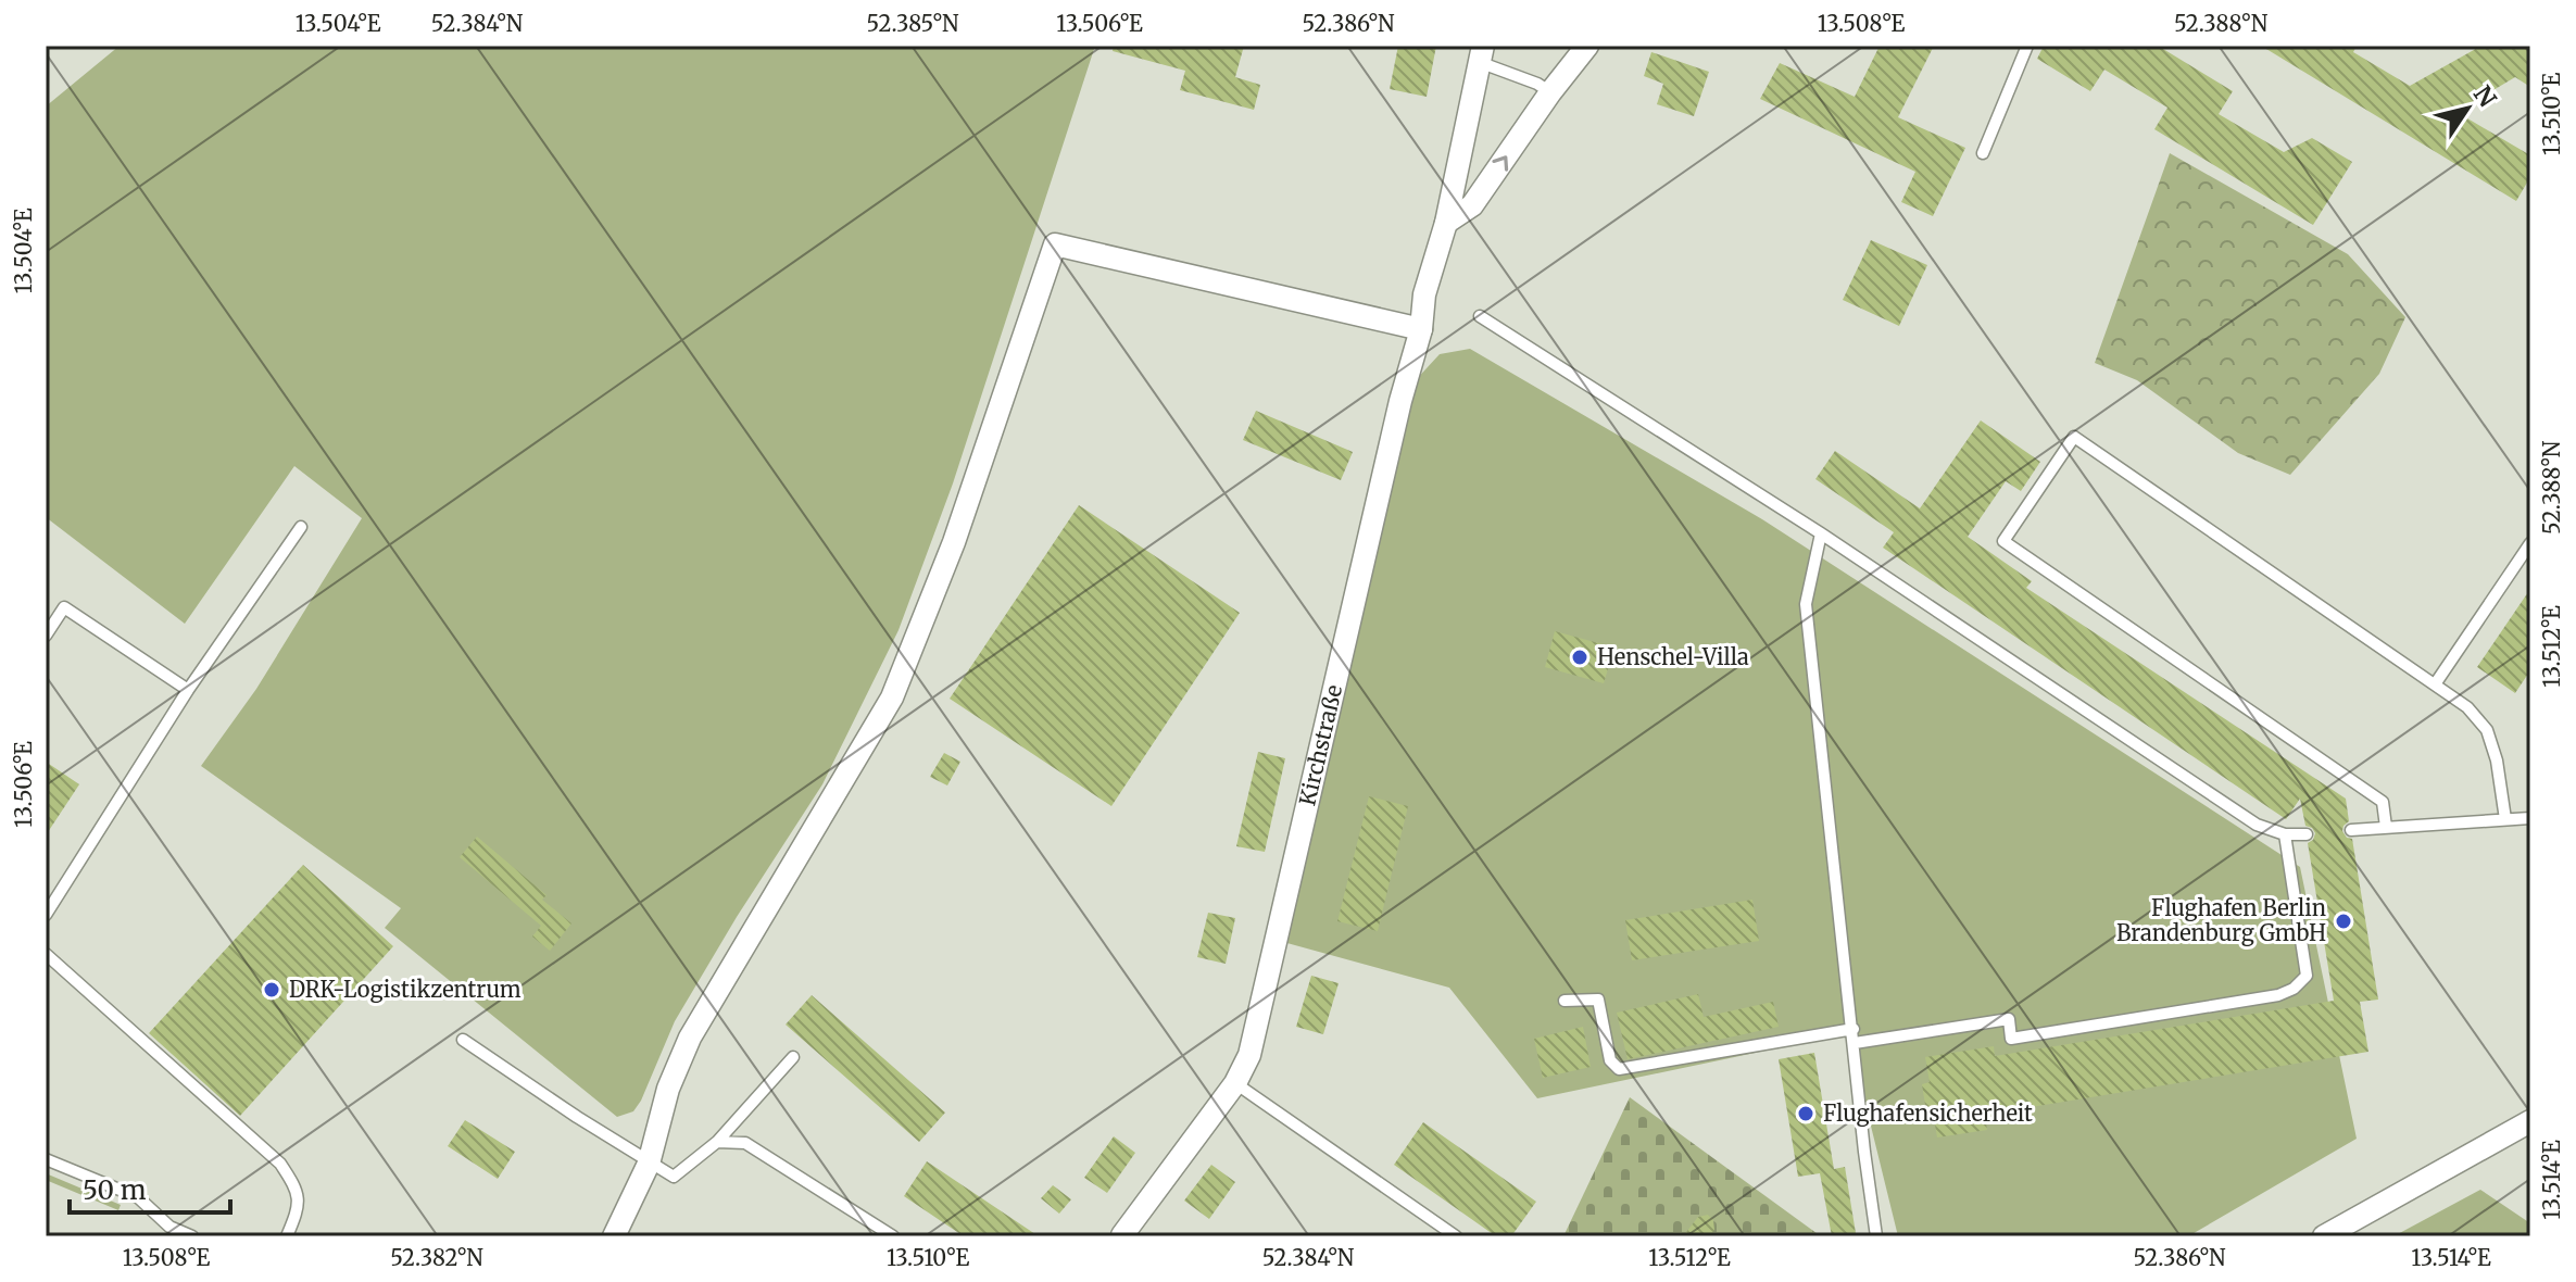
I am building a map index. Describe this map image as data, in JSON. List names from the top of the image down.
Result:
{
  "streets": {
    "street": ["Kirchstraße"]
  },
  "places": [
    "Henschel-Villa",
    "Flughafen Berlin Brandenburg GmbH",
    "DRK-Logistikzentrum",
    "Flughafensicherheit"
  ],
  "scale_bar": "50 m",
  "north": "top right",
  "coordinates": [
    "13.504°E",
    "52.384°N",
    "52.385°N",
    "13.506°E",
    "52.386°N",
    "13.508°E",
    "52.388°N",
    "13.510°E",
    "13.512°E",
    "13.514°E",
    "52.382°N"
  ]
}
